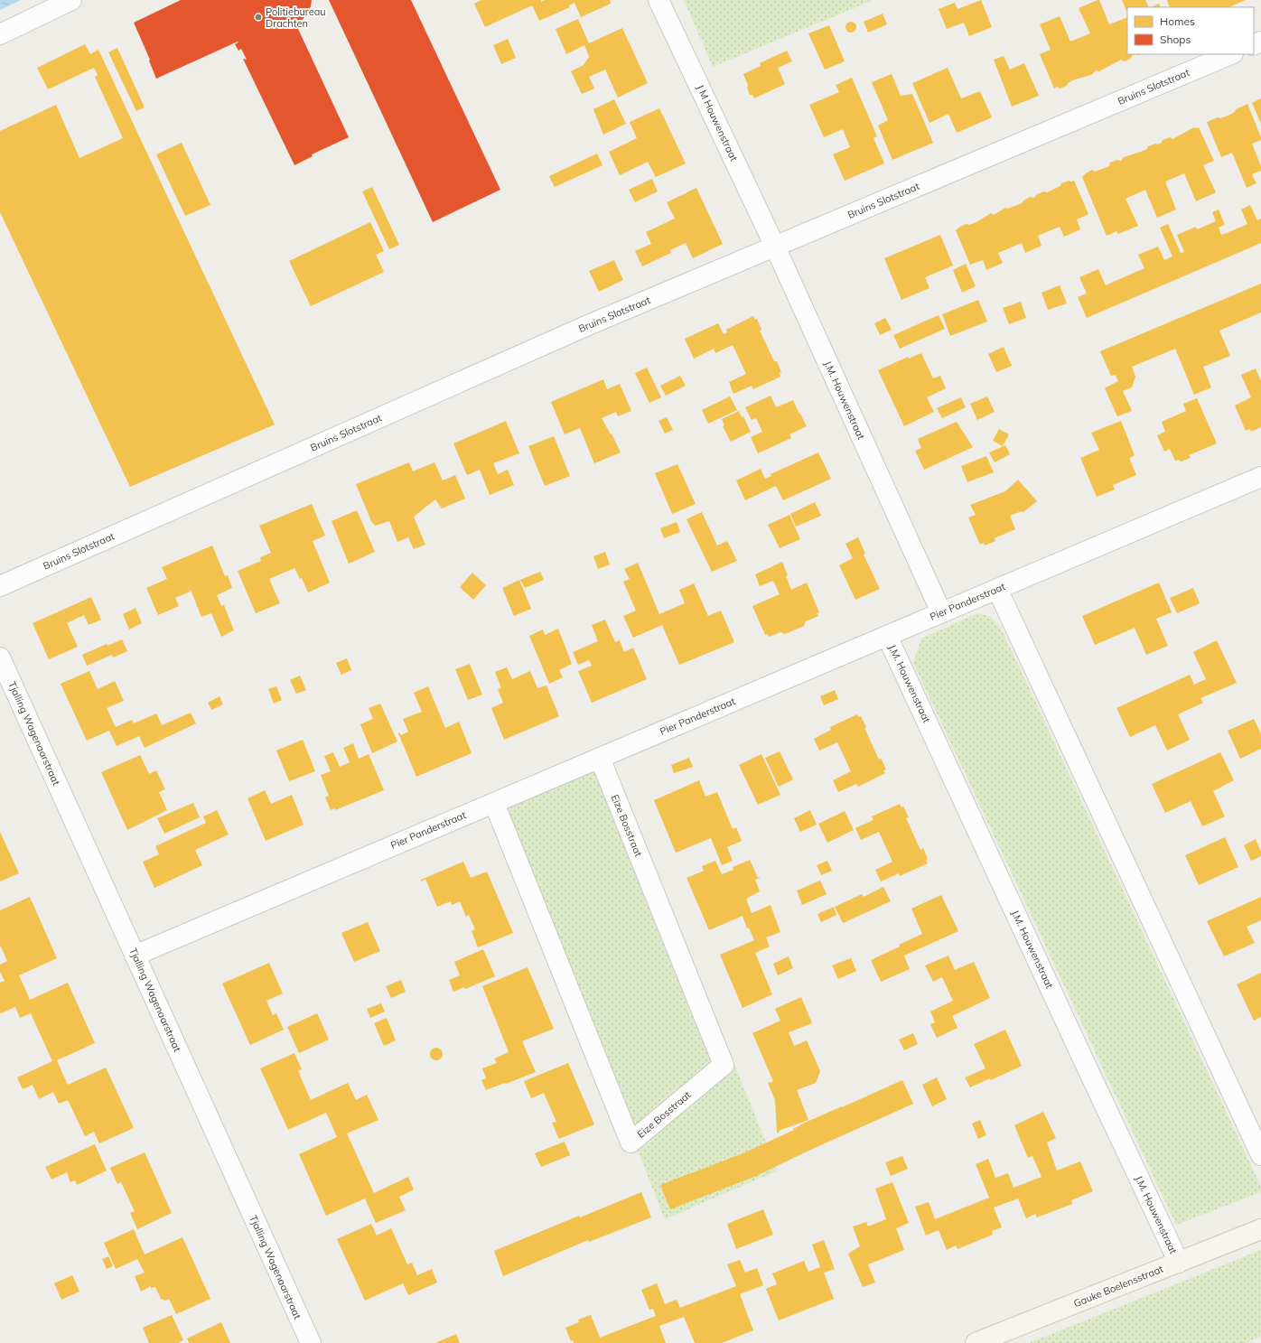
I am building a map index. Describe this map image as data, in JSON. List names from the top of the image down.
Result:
{
  "streets": {
    "main road": ["Gauke Boelensstraat"],
    "street": [
      "Bruins Slotstraat",
      "J M Houwenstraat",
      "J.M. Houwenstraat",
      "Pier Panderstraat",
      "Tjalling Wagenaarstraat",
      "Eize Bosstraat"
    ]
  },
  "crossings": [
    ["Bruins Slotstraat", "J M Houwenstraat"],
    ["Bruins Slotstraat", "J.M. Houwenstraat"],
    ["J M Houwenstraat", "J.M. Houwenstraat"],
    ["J.M. Houwenstraat", "Pier Panderstraat"],
    ["J.M. Houwenstraat", "Gauke Boelensstraat"],
    ["Pier Panderstraat", "Tjalling Wagenaarstraat"],
    ["Pier Panderstraat", "Eize Bosstraat"]
  ],
  "places": ["Politiebureau Drachten"],
  "legend": ["Homes", "Shops"]
}
